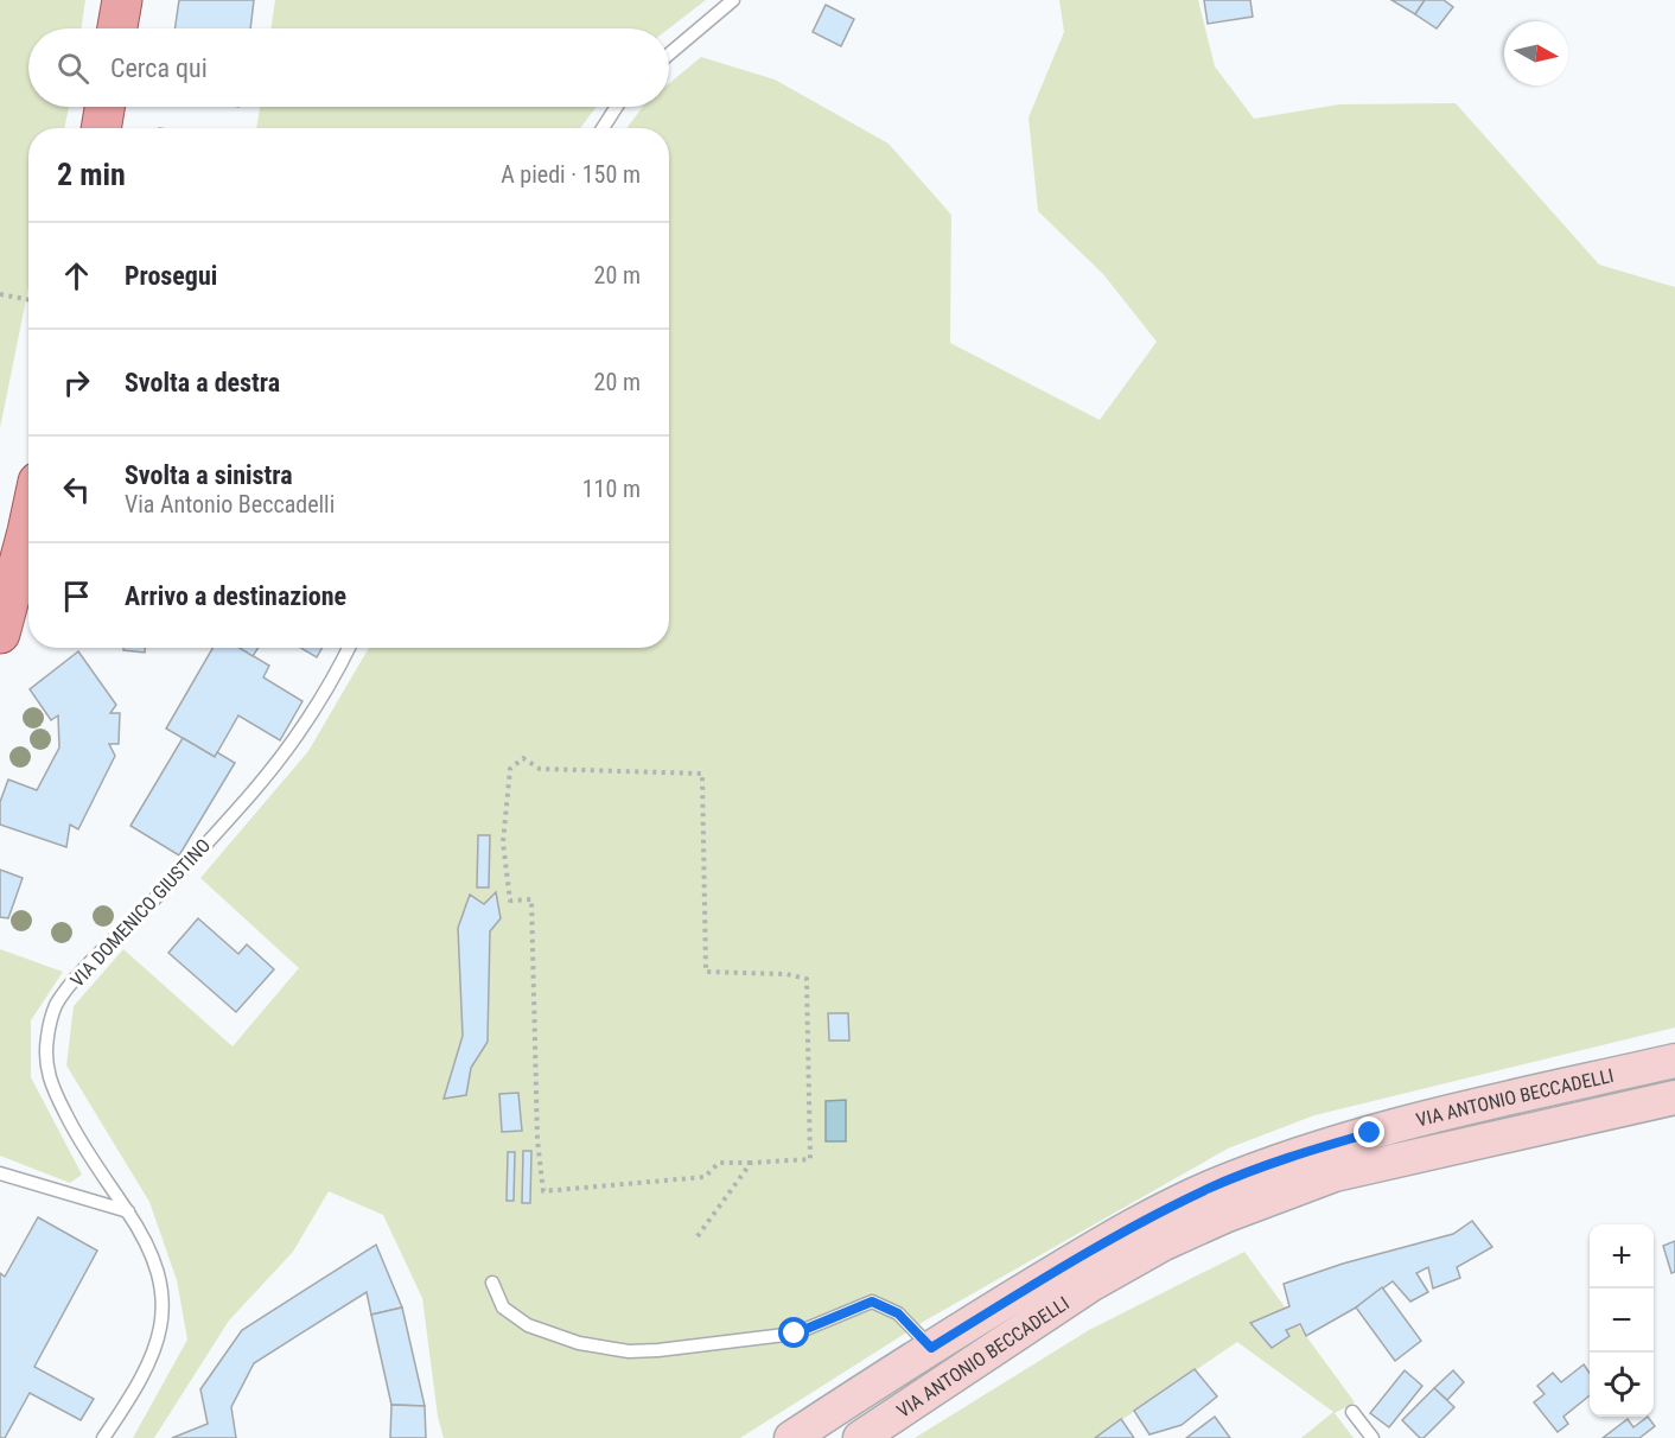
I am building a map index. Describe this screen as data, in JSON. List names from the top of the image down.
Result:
{
  "streets": {
    "main road": ["VIA ANTONIO BECCADELLI"],
    "lane": ["VIA DOMENICO GIUSTINO"]
  },
  "north": "right",
  "page": {
    "search": "Cerca qui",
    "heading": ["2 min", "A piedi · 150 m"],
    "list": [
      ["Prosegui", "20 m"],
      ["Svolta a destra", "20 m"],
      ["Svolta a sinistra", "Via Antonio Beccadelli", "110 m"],
      "Arrivo a destinazione"
    ],
    "map_buttons": ["+", "−"]
  }
}
